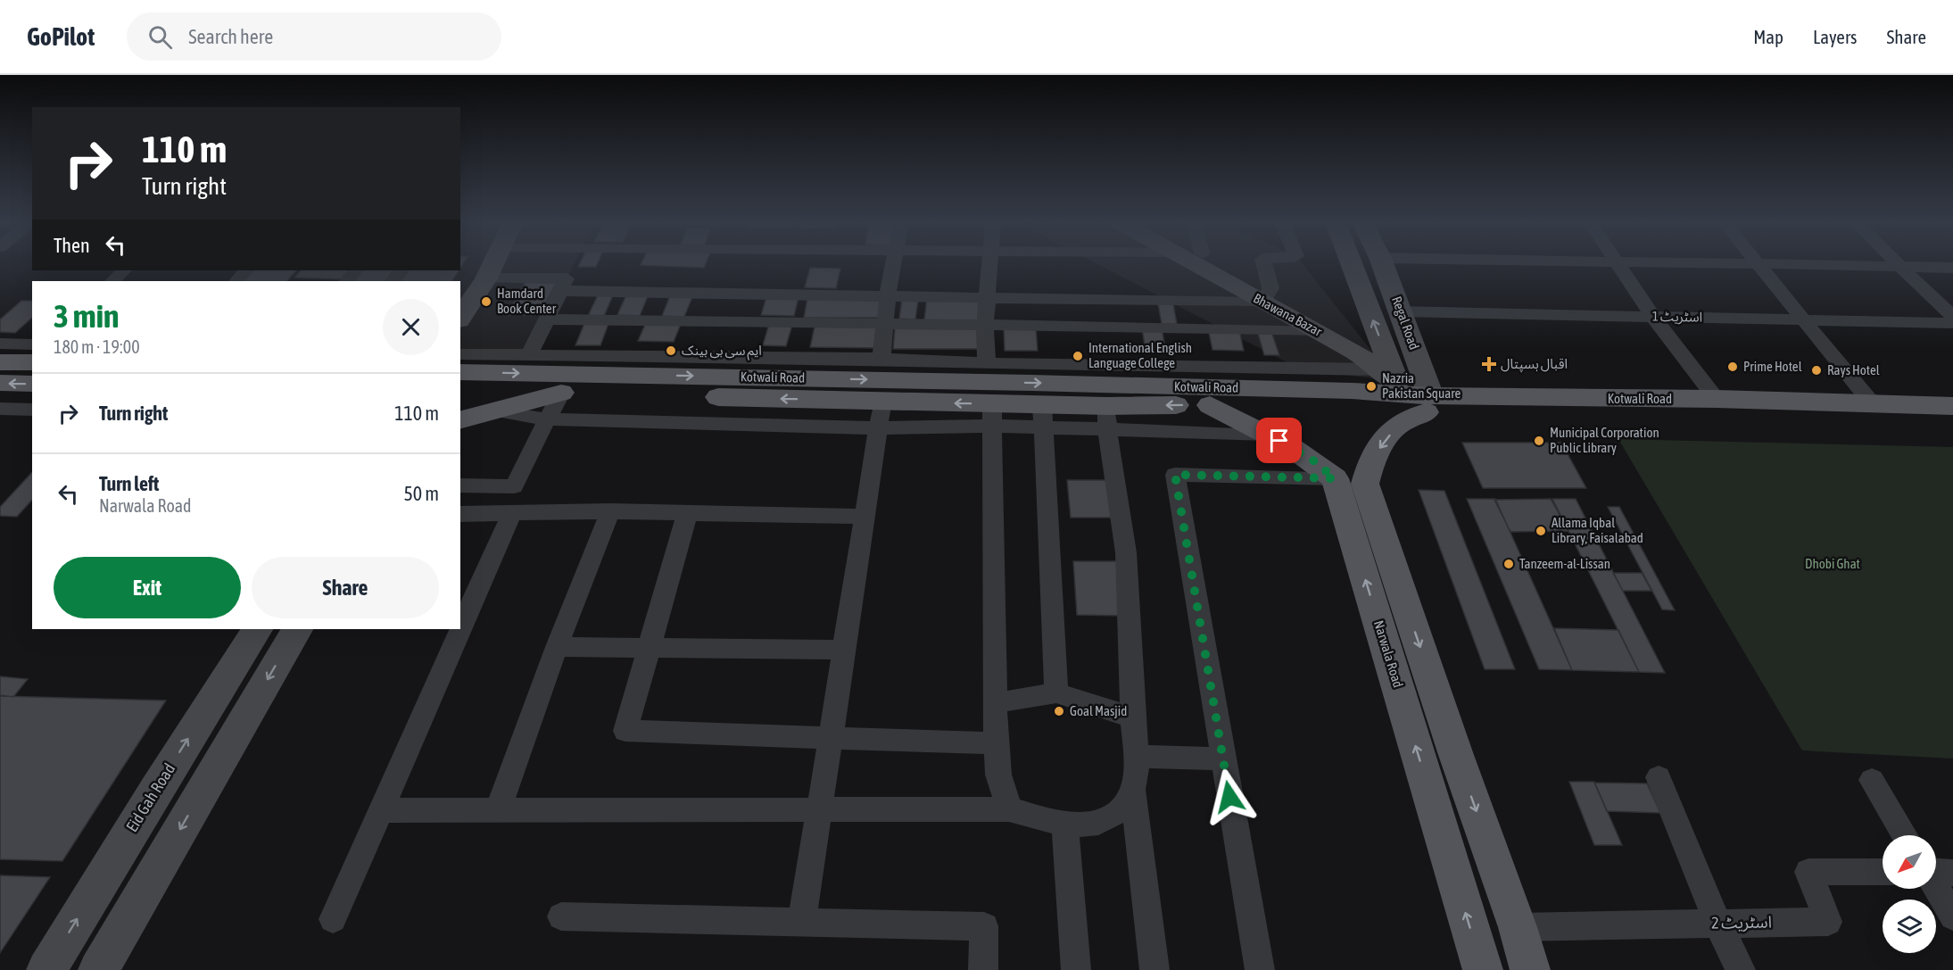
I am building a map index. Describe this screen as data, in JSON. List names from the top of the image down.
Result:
{
  "streets": {
    "main road": ["Kotwali Road", "Narwala Road"],
    "street": [
      "Bhawana Bazar",
      "اسٹریٹ 1",
      "Regal Road",
      "Eid Gah Road",
      "اسٹریٹ 2"
    ]
  },
  "crossings": [
    ["Bhawana Bazar", "Regal Road"],
    ["Bhawana Bazar", "Kotwali Road"],
    ["اسٹریٹ 1", "Regal Road"],
    ["Regal Road", "Kotwali Road"]
  ],
  "parks": ["Dhobi Ghat"],
  "places": {
    "other": [
      "Hamdard Book Center",
      "ایم سی بی بینک",
      "International English Language College",
      "Prime Hotel",
      "Rays Hotel",
      "Nazria Pakistan Square",
      "Municipal Corporation Public Library",
      "Allama Iqbal Library, Faisalabad",
      "Tanzeem-al-Lissan",
      "Goal Masjid"
    ],
    "health": ["اقبال ہسپتال"]
  },
  "north": "bottom left",
  "page": {
    "header": "GoPilot",
    "search": "Search here",
    "nav": ["Map", "Layers", "Share"],
    "turn": ["110 m", "Turn right"],
    "then": "Then",
    "heading": ["3 min", "180 m · 19:00"],
    "list": [
      {
        "name": "Turn right",
        "value": "110 m"
      },
      {
        "name": "Turn left",
        "note": "Narwala Road",
        "value": "50 m"
      }
    ],
    "buttons": ["Exit", "Share"]
  }
}
